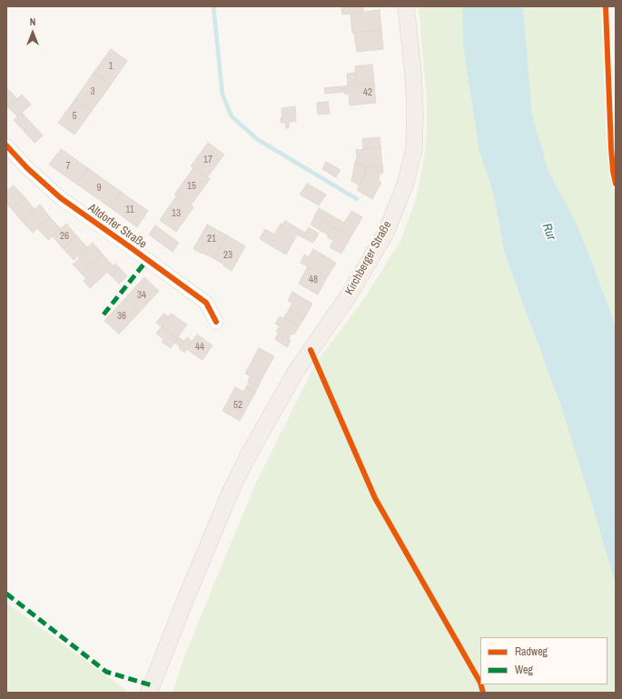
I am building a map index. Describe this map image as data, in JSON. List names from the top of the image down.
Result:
{
  "streets": {
    "main road": ["Kirchberger Straße"],
    "street": ["Altdorfer Straße"]
  },
  "water": ["Rur"],
  "house_numbers": [
    "1",
    "3",
    "42",
    "5",
    "17",
    "7",
    "15",
    "9",
    "11",
    "13",
    "26",
    "21",
    "23",
    "48",
    "34",
    "36",
    "44",
    "52"
  ],
  "legend": ["Radweg", "Weg"],
  "north": "top"
}
